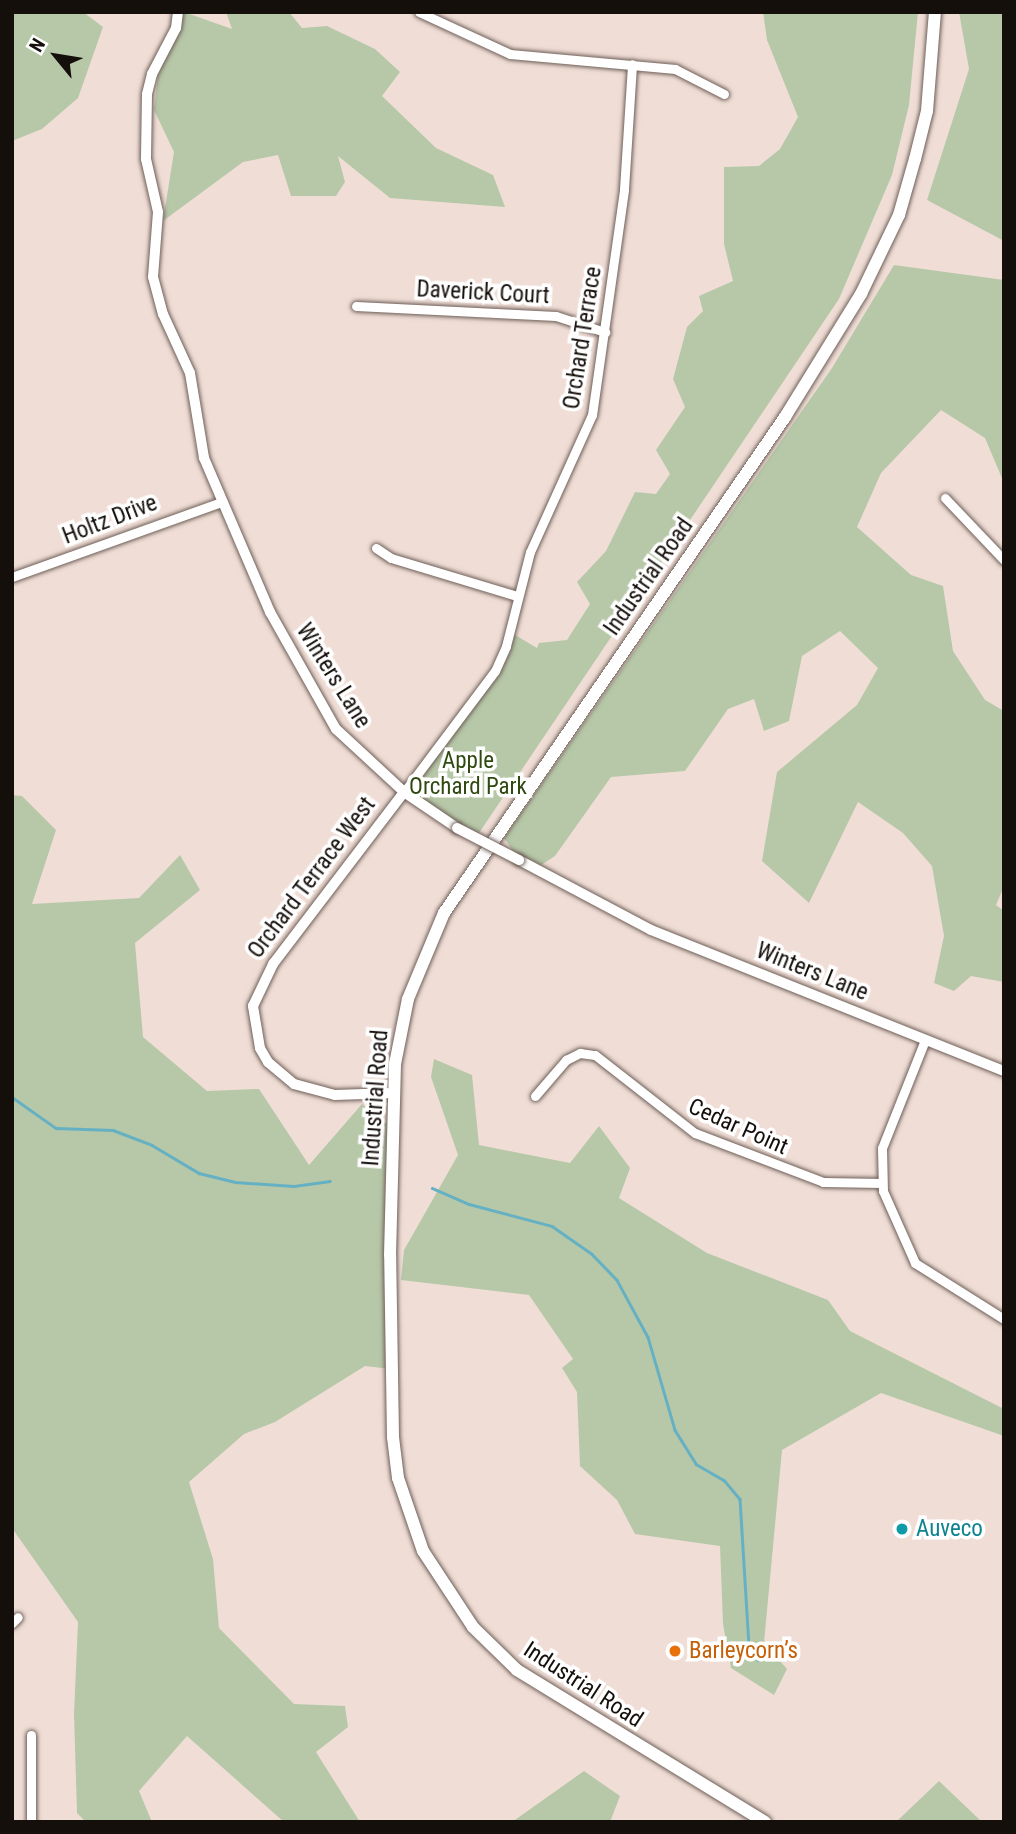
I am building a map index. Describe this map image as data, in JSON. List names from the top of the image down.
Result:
{
  "streets": {
    "main road": ["Industrial Road"],
    "street": [
      "Daverick Court",
      "Orchard Terrace",
      "Holtz Drive",
      "Winters Lane",
      "Orchard Terrace West",
      "Cedar Point"
    ]
  },
  "crossings": [
    ["Daverick Court", "Orchard Terrace"],
    ["Orchard Terrace", "Winters Lane"],
    ["Orchard Terrace", "Orchard Terrace West"],
    ["Holtz Drive", "Winters Lane"],
    ["Industrial Road", "Orchard Terrace West"],
    ["Winters Lane", "Orchard Terrace West"]
  ],
  "parks": ["Apple Orchard Park"],
  "places": ["Auveco", "Barleycorn’s"],
  "north": "top left"
}
